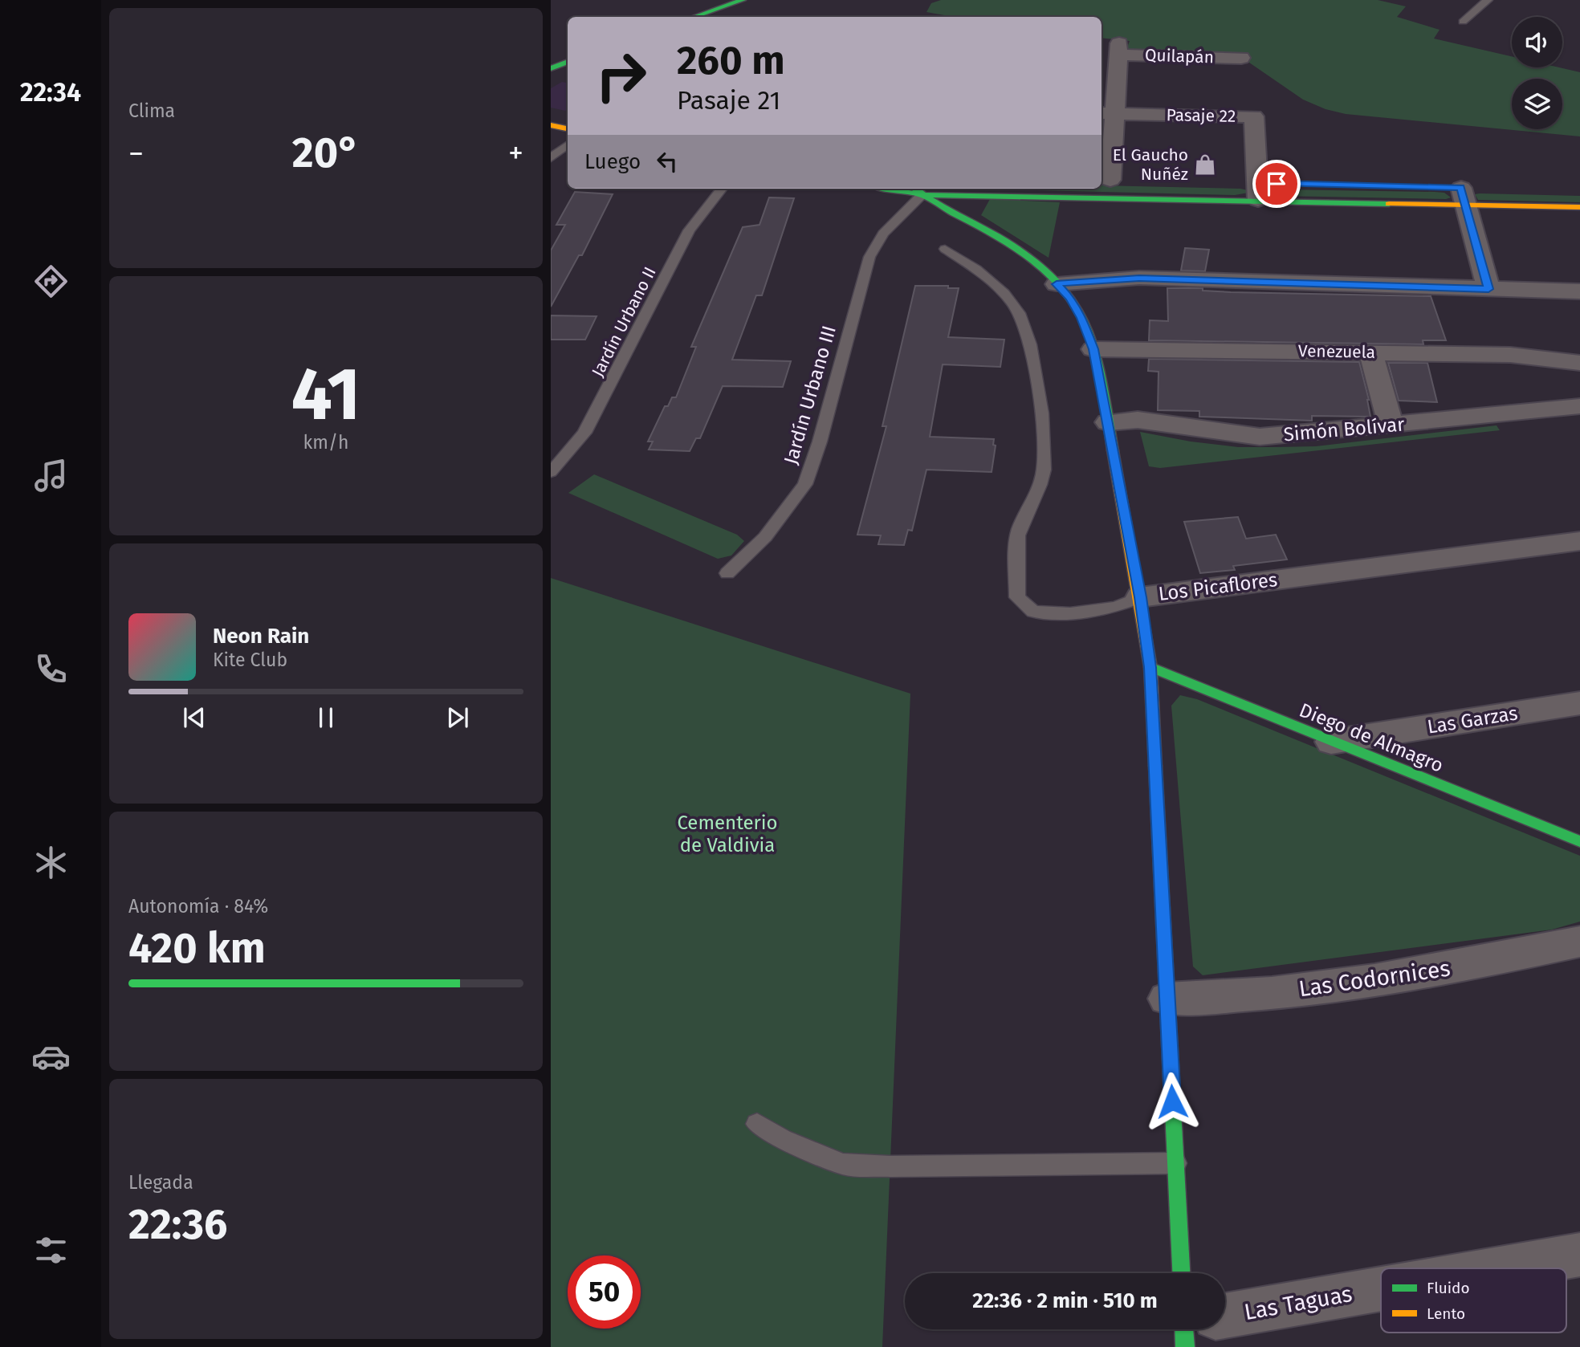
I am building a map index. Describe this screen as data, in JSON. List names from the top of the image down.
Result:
{
  "streets": {
    "main road": ["Diego de Almagro"],
    "street": [
      "Quilapán",
      "Pasaje 22",
      "Venezuela",
      "Simón Bolívar",
      "Los Picaflores",
      "Las Garzas",
      "Las Codornices",
      "Las Taguas"
    ],
    "lane": ["Jardín Urbano II", "Jardín Urbano III"]
  },
  "crossings": [
    ["Quilapán", "Pasaje 22"],
    ["Las Garzas", "Diego de Almagro"]
  ],
  "parks": ["Cementerio de Valdivia"],
  "places": {
    "shop": ["El Gaucho Nuñéz"]
  },
  "legend": ["Fluido", "Lento"],
  "page": {
    "tabs": "22:34",
    "tile": [
      "Clima",
      ["41", "km/h"],
      ["Autonomía · 84%", "420 km"],
      ["Llegada", "22:36"]
    ],
    "turn": ["260 m", "Pasaje 21"],
    "heat": ["−", "20°", "+"],
    "then": "Luego",
    "song": ["Neon Rain", "Kite Club"],
    "limit": "50",
    "trip": "22:36 · 2 min · 510 m"
  }
}
